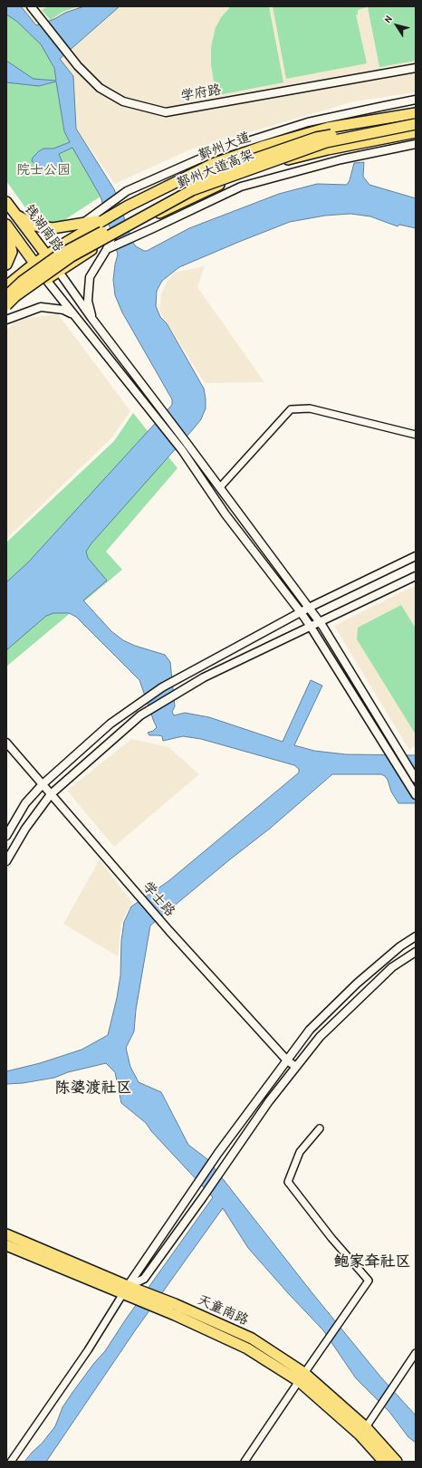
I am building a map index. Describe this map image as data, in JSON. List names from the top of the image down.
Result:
{
  "streets": {
    "main road": [
      "鄞州大道",
      "鄞州大道高架",
      "钱湖南路",
      "天童南路"
    ],
    "street": ["学府路", "学士路"]
  },
  "crossings": [
    ["鄞州大道", "钱湖南路"]
  ],
  "districts": ["陈婆渡社区", "鲍家耷社区"],
  "parks": ["院士公园"],
  "north": "top left"
}
